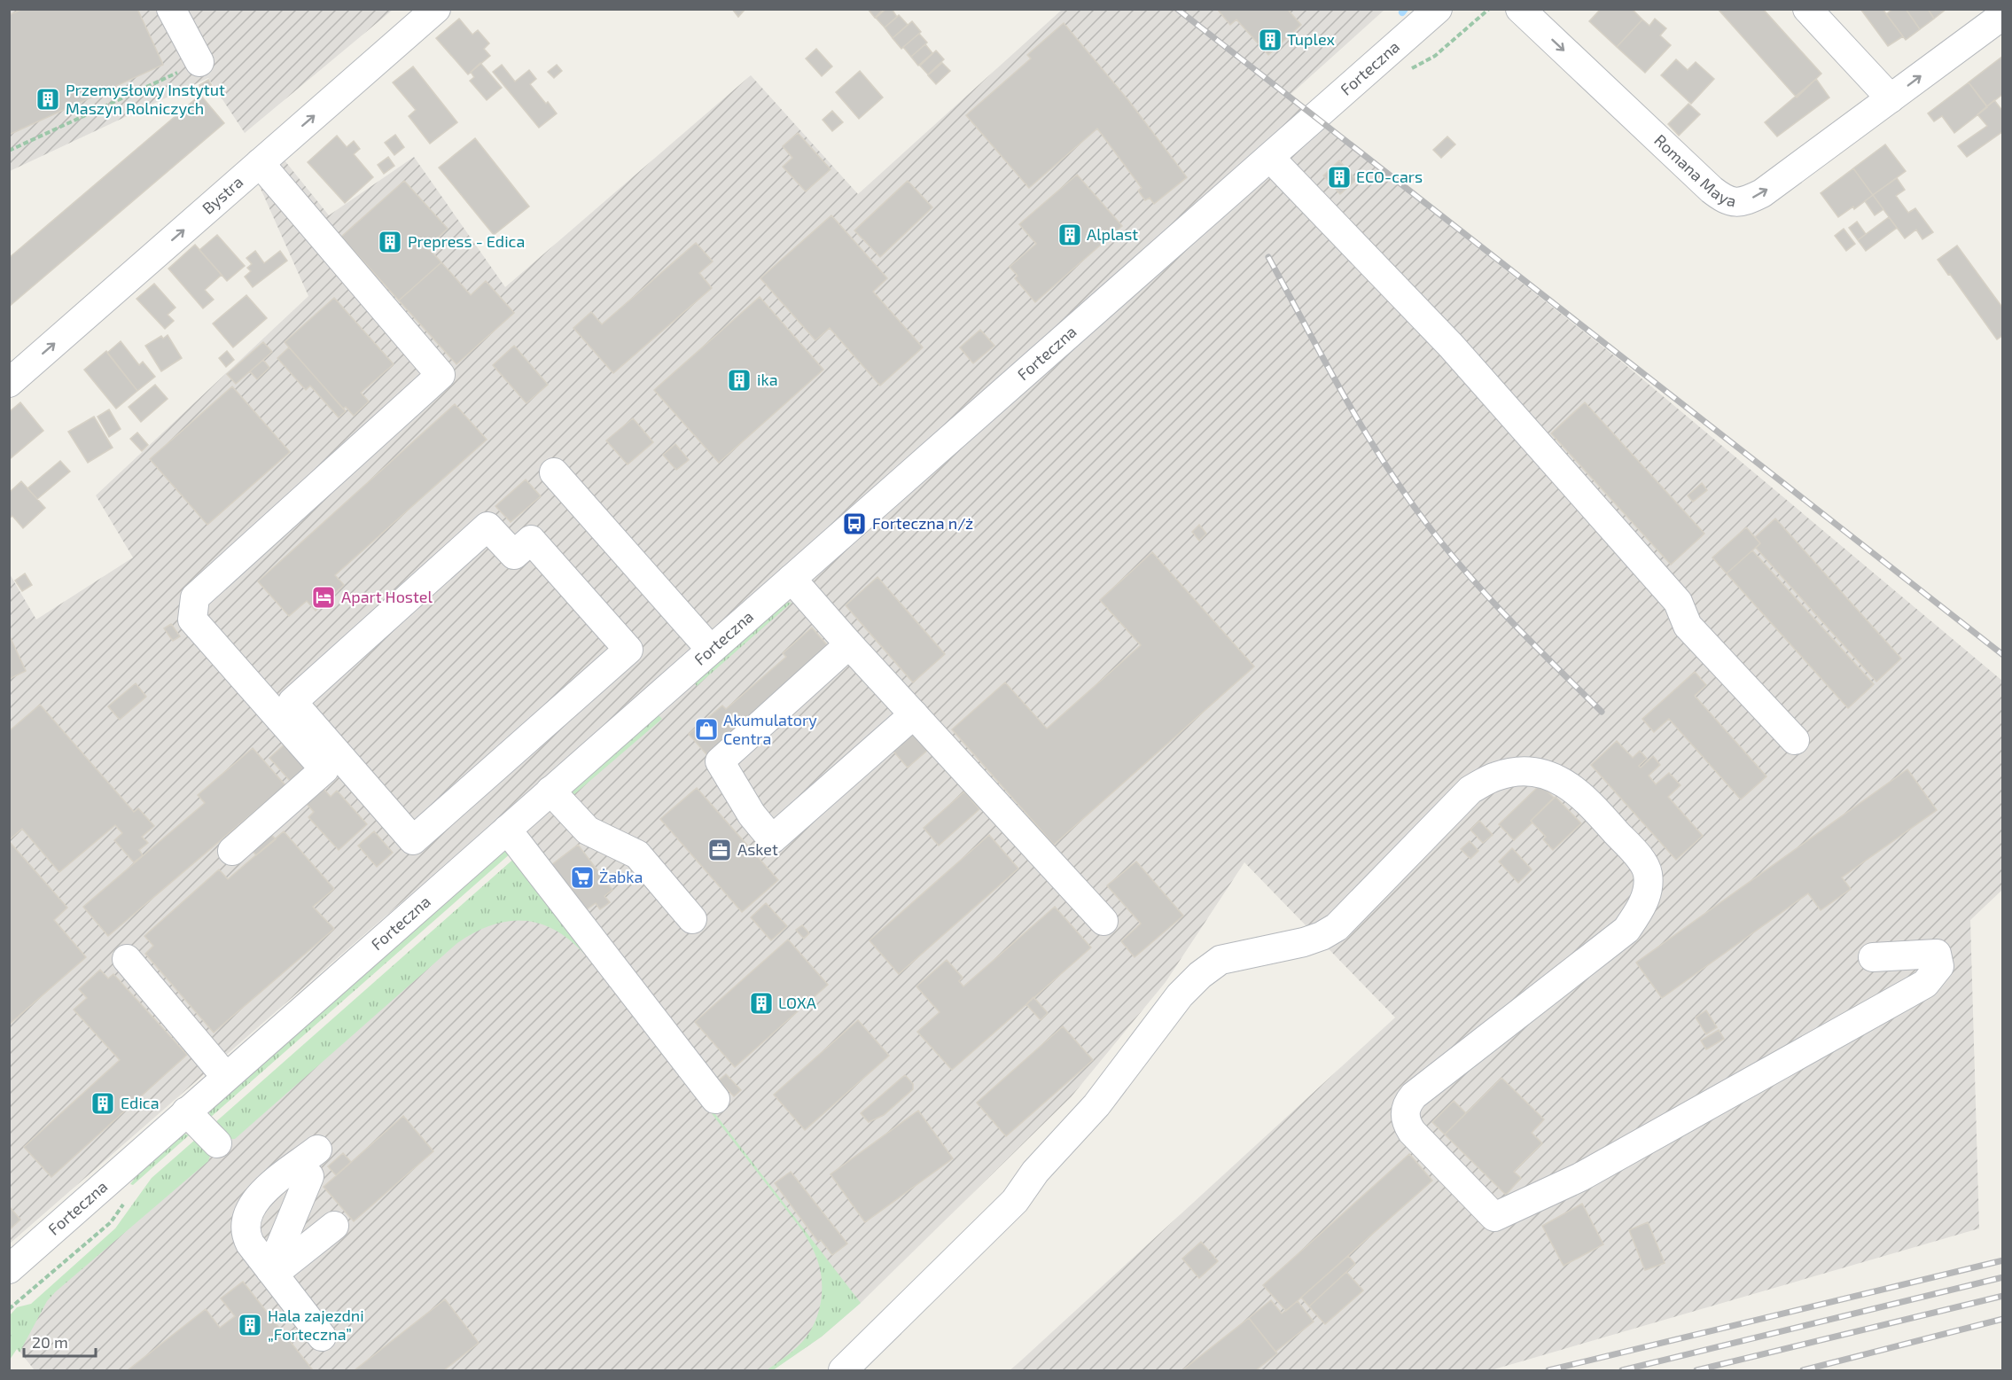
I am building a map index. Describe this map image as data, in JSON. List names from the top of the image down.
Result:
{
  "streets": {
    "street": ["Forteczna", "Romana Maya", "Bystra"]
  },
  "one_way": ["Bystra"],
  "places": {
    "building": [
      "Tuplex",
      "Przemysłowy Instytut Maszyn Rolniczych",
      "ECO-cars",
      "Alplast",
      "Prepress - Edica",
      "ika",
      "LOXA",
      "Edica",
      "Hala zajezdni „Forteczna”"
    ],
    "bus stop": ["Forteczna n/ż"],
    "hotel": ["Apart Hostel"],
    "shop": ["Akumulatory Centra"],
    "office": ["Asket"],
    "supermarket": ["Żabka"]
  },
  "scale_bar": "20 m"
}
